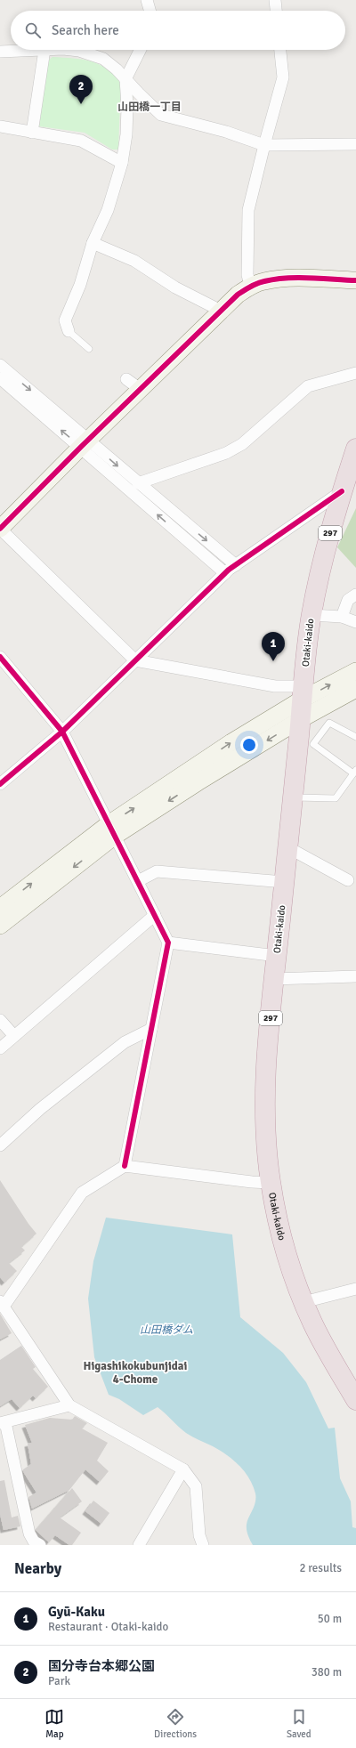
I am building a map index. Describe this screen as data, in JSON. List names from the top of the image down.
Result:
{
  "streets": {
    "highway": ["297", "Otaki-kaido"]
  },
  "districts": ["山田橋一丁目", "Higashikokubunjidai 4-Chome"],
  "water": ["山田橋ダム"],
  "page": {
    "search": "Search here",
    "pins": ["2", "1"],
    "heading": ["Nearby", "2 results"],
    "list": [
      {
        "mark": "1",
        "name": "Gyū-Kaku",
        "note": "Restaurant · Otaki-kaido",
        "value": "50 m"
      },
      {
        "mark": "2",
        "name": "国分寺台本郷公園",
        "note": "Park",
        "value": "380 m"
      }
    ],
    "nav": ["Map", "Directions", "Saved"]
  }
}
